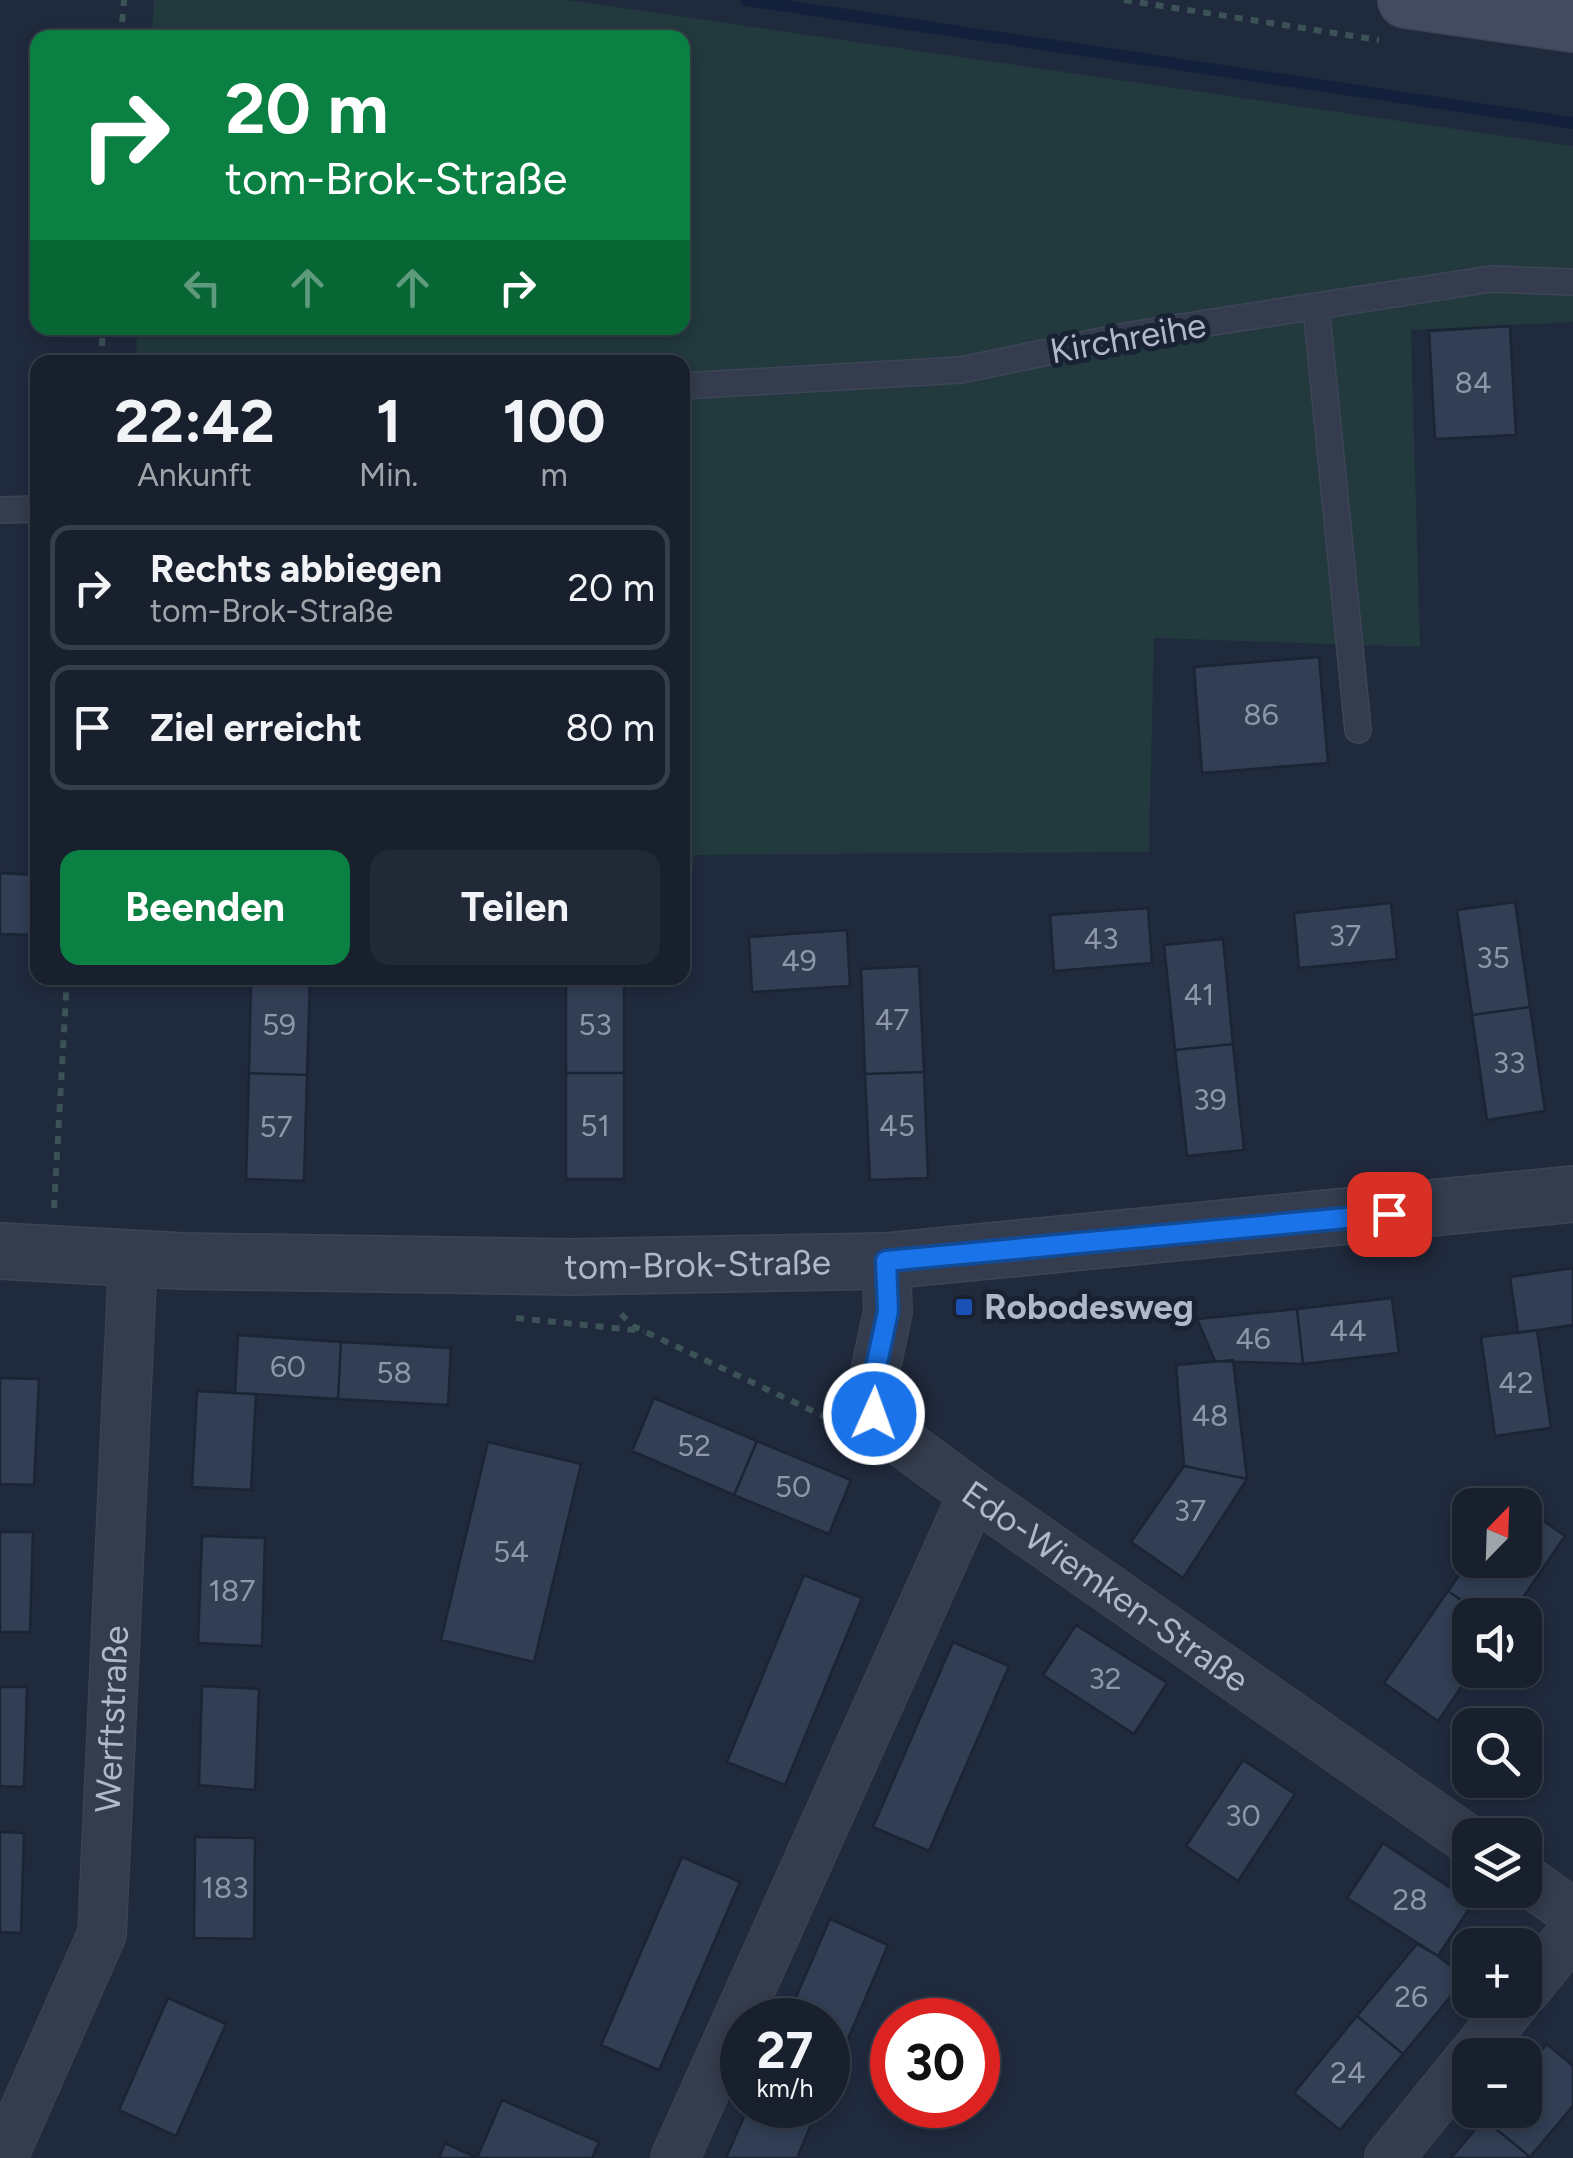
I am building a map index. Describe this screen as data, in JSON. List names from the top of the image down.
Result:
{
  "streets": {
    "street": ["tom-Brok-Straße", "Edo-Wiemken-Straße", "Werftstraße"],
    "lane": ["Kirchreihe"]
  },
  "crossings": [
    ["tom-Brok-Straße", "Werftstraße"]
  ],
  "places": {
    "transit": ["Robodesweg"]
  },
  "house_numbers": [
    "84",
    "86",
    "37",
    "43",
    "35",
    "49",
    "41",
    "47",
    "59",
    "53",
    "33",
    "39",
    "51",
    "45",
    "57",
    "44",
    "46",
    "60",
    "58",
    "42",
    "48",
    "52",
    "50",
    "37",
    "54",
    "187",
    "32",
    "30",
    "183",
    "28",
    "26",
    "24"
  ],
  "north": "top right",
  "page": {
    "turn": ["20 m", "tom-Brok-Straße"],
    "eta": [
      "22:42",
      "Ankunft",
      "1",
      "Min.",
      "100",
      "m"
    ],
    "list": [
      {
        "name": "Rechts abbiegen",
        "note": "tom-Brok-Straße",
        "value": "20 m"
      },
      {
        "name": "Ziel erreicht",
        "value": "80 m"
      }
    ],
    "buttons": ["Beenden", "Teilen"],
    "map_buttons": ["+", "−"],
    "speed": "27 km/h",
    "limit": "30"
  }
}
